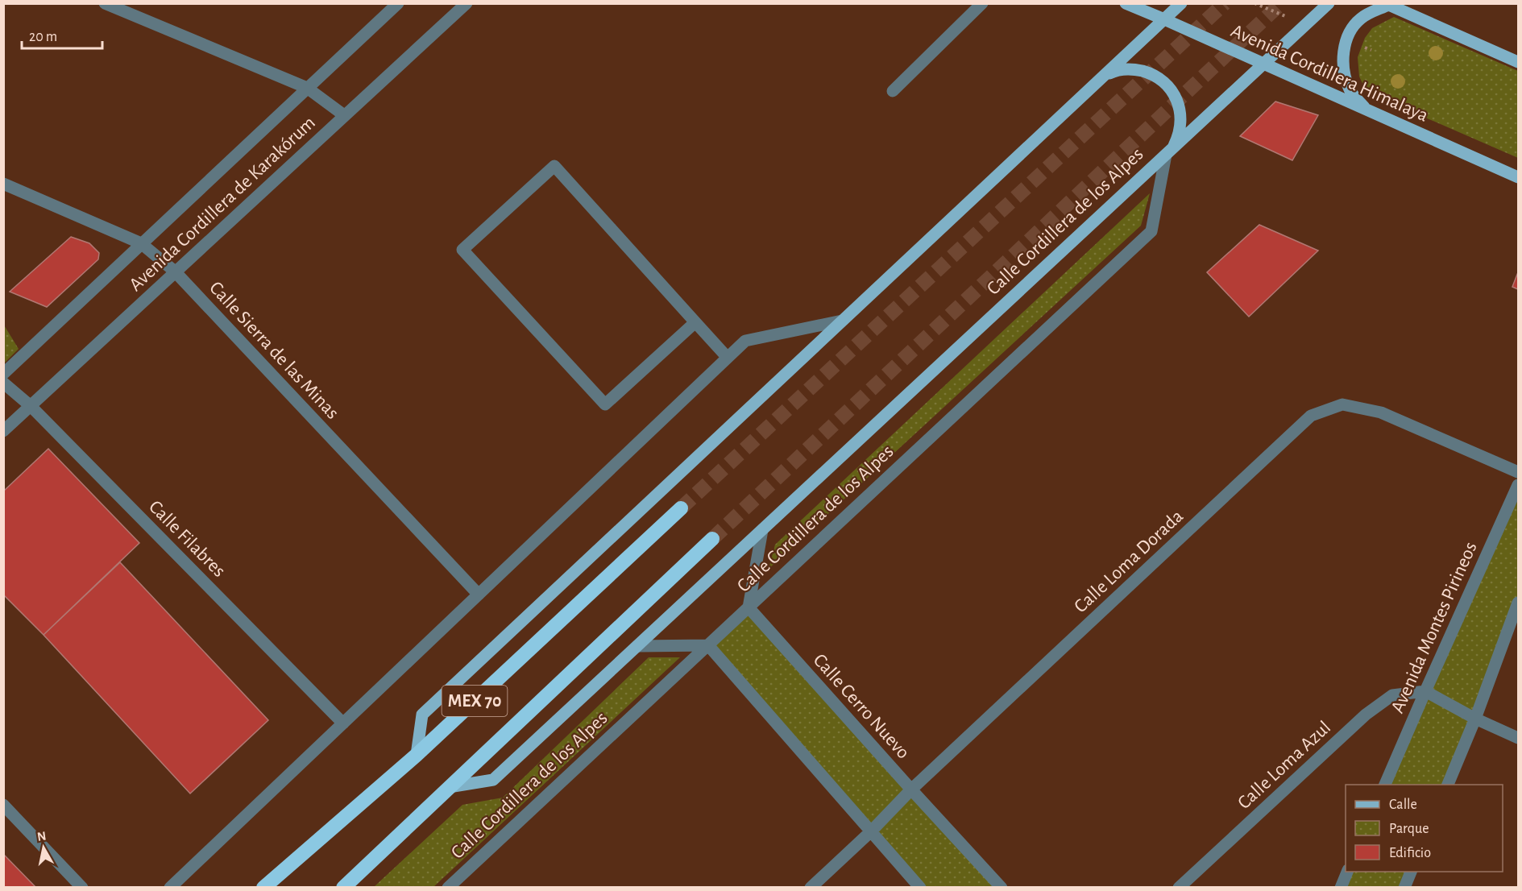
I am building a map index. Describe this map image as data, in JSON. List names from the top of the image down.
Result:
{
  "streets": {
    "highway": ["MEX 70"],
    "main road": ["Avenida Cordillera Himalaya", "Calle Cordillera de los Alpes"],
    "street": [
      "Avenida Cordillera de Karakórum",
      "Calle Sierra de las Minas",
      "Calle Filabres",
      "Calle Loma Dorada",
      "Avenida Montes Pirineos",
      "Calle Cerro Nuevo",
      "Calle Loma Azul"
    ]
  },
  "crossings": [
    ["Avenida Cordillera Himalaya", "Calle Cordillera de los Alpes"],
    ["Avenida Cordillera de Karakórum", "Calle Sierra de las Minas"],
    ["Avenida Cordillera de Karakórum", "Calle Filabres"],
    ["Calle Cordillera de los Alpes", "MEX 70"],
    ["Calle Cordillera de los Alpes", "Calle Cerro Nuevo"],
    ["Calle Loma Dorada", "Calle Cerro Nuevo"],
    ["Avenida Montes Pirineos", "Calle Loma Azul"]
  ],
  "legend": ["Calle", "Parque", "Edificio"],
  "scale_bar": "20 m",
  "north": "top"
}
